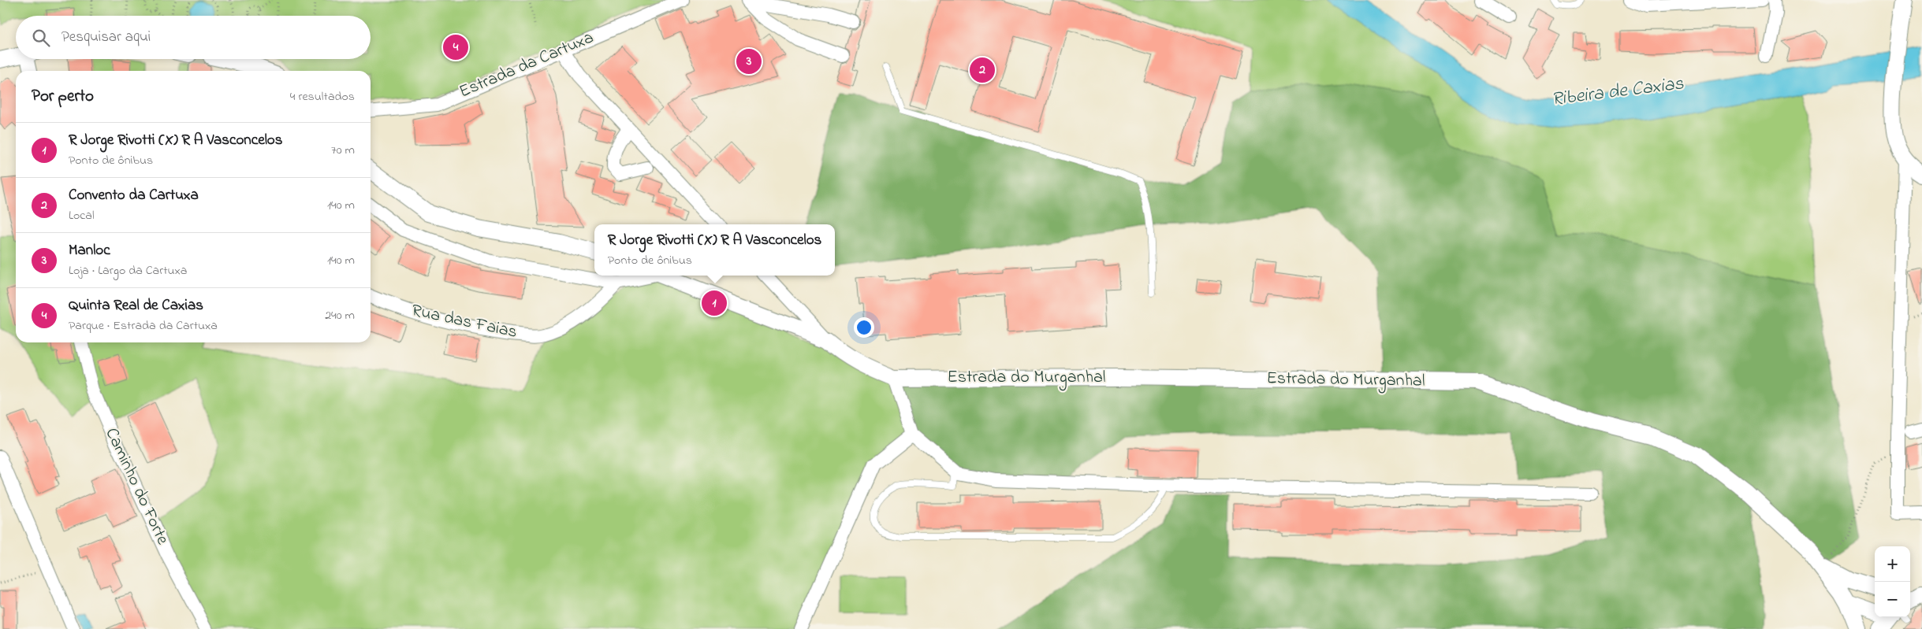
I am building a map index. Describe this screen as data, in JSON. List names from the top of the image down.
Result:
{
  "streets": {
    "street": [
      "Estrada da Cartuxa",
      "Rua das Faias",
      "Estrada do Murganhal",
      "Caminho do Forte"
    ]
  },
  "water": ["Ribeira de Caxias"],
  "page": {
    "search": "Pesquisar aqui",
    "pins": [
      "4",
      "3",
      "2",
      "1"
    ],
    "heading": ["Por perto", "4 resultados"],
    "list": [
      {
        "mark": "1",
        "name": "R Jorge Rivotti (X) R A Vasconcelos",
        "note": "Ponto de ônibus",
        "value": "70 m"
      },
      {
        "mark": "2",
        "name": "Convento da Cartuxa",
        "note": "Local",
        "value": "140 m"
      },
      {
        "mark": "3",
        "name": "Manloc",
        "note": "Loja · Largo da Cartuxa",
        "value": "140 m"
      },
      {
        "mark": "4",
        "name": "Quinta Real de Caxias",
        "note": "Parque · Estrada da Cartuxa",
        "value": "240 m"
      }
    ],
    "popup": ["R Jorge Rivotti (X) R A Vasconcelos", "Ponto de ônibus"],
    "map_buttons": ["+", "−"]
  }
}
